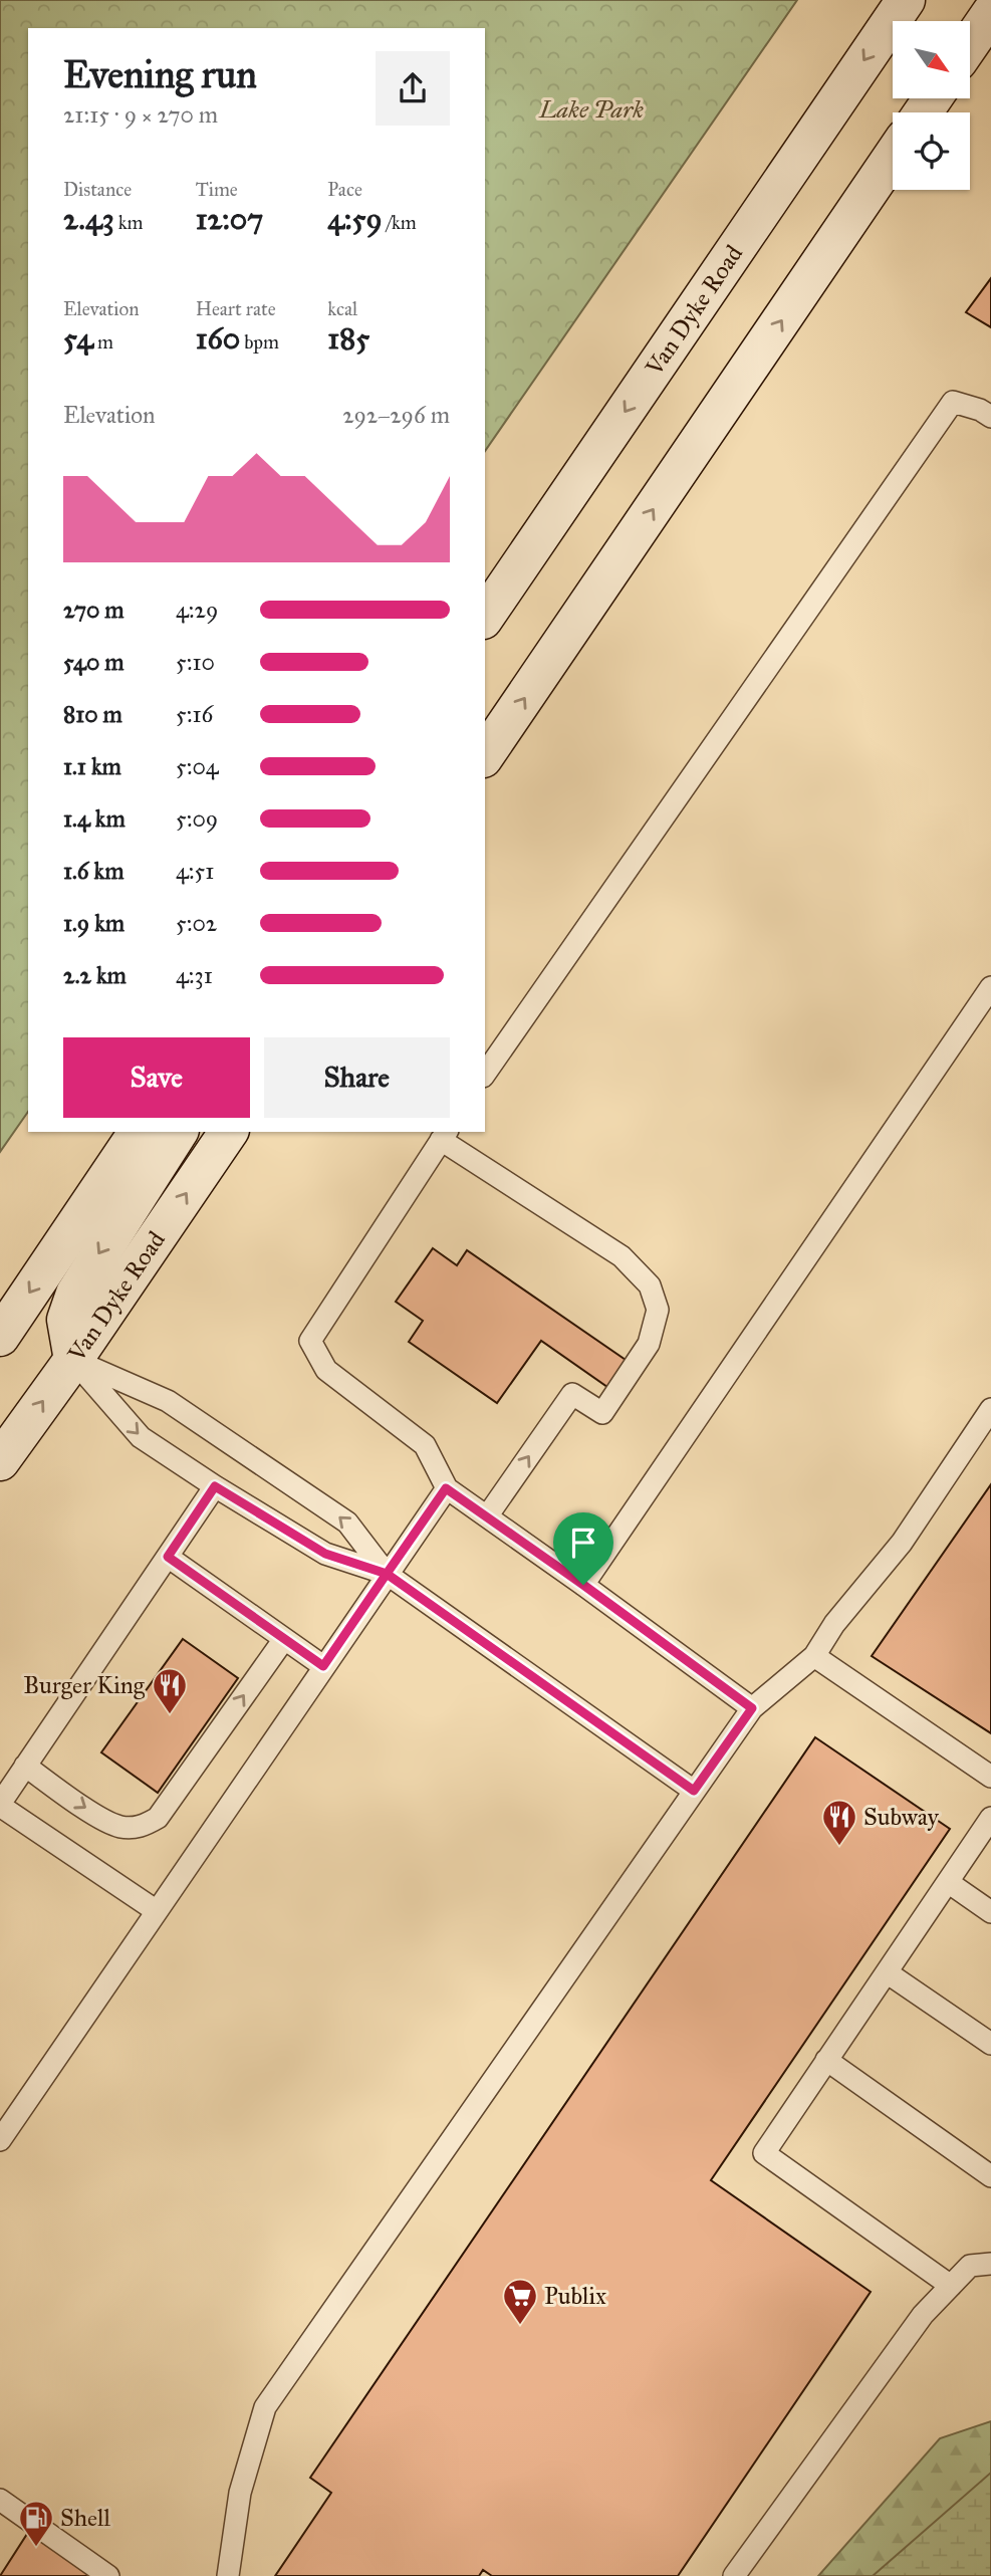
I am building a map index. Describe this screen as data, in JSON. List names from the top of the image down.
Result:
{
  "streets": {
    "main road": ["Van Dyke Road"]
  },
  "parks": ["Lake Park"],
  "places": {
    "restaurant": ["Burger King", "Subway"],
    "supermarket": ["Publix"],
    "fuel station": ["Shell"]
  },
  "north": "bottom right",
  "page": {
    "heading": ["Evening run", "21:15 · 9 × 270 m"],
    "stats": [
      ["Distance", "2.43 km"],
      ["Time", "12:07"],
      ["Pace", "4:59 /km"],
      ["Elevation", "54 m"],
      ["Heart rate", "160 bpm"],
      ["kcal", "185"]
    ],
    "chart": ["Elevation", "292–296 m"],
    "list": [
      {
        "name": "270 m",
        "note": "4:29"
      },
      {
        "name": "540 m",
        "note": "5:10"
      },
      {
        "name": "810 m",
        "note": "5:16"
      },
      {
        "name": "1.1 km",
        "note": "5:04"
      },
      {
        "name": "1.4 km",
        "note": "5:09"
      },
      {
        "name": "1.6 km",
        "note": "4:51"
      },
      {
        "name": "1.9 km",
        "note": "5:02"
      },
      {
        "name": "2.2 km",
        "note": "4:31"
      }
    ],
    "buttons": ["Save", "Share"]
  }
}
